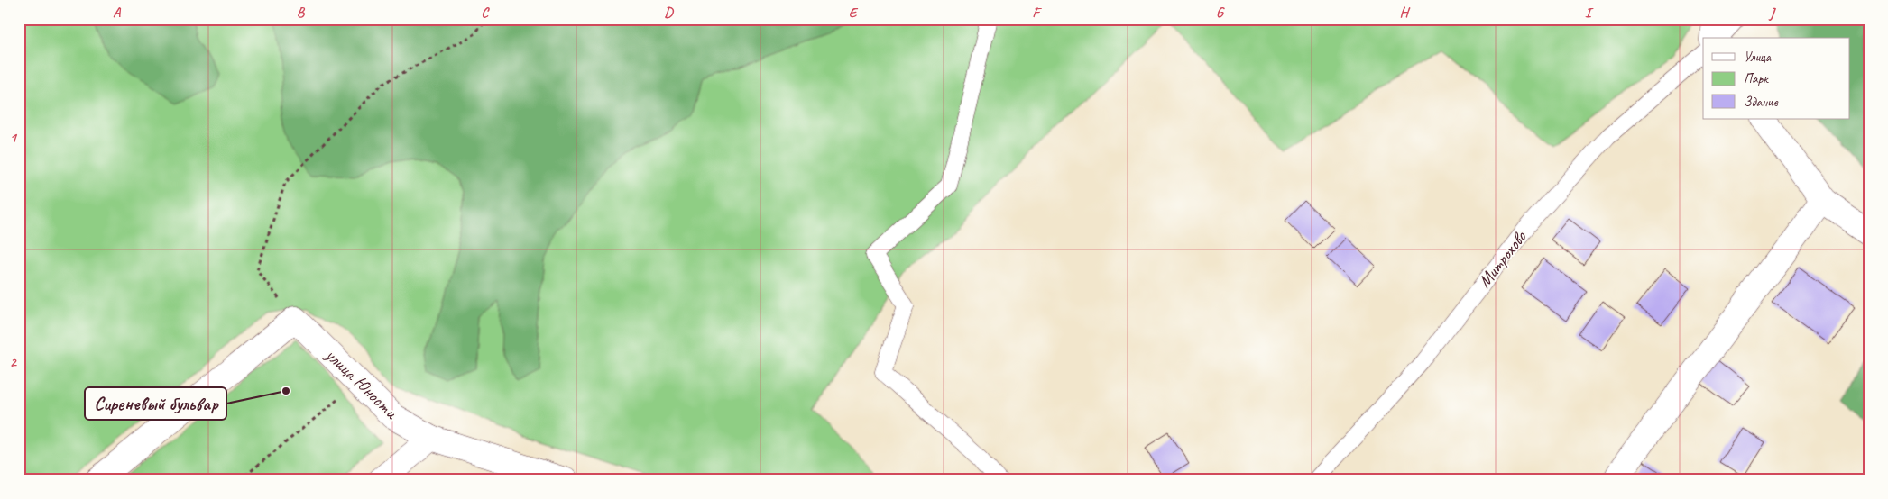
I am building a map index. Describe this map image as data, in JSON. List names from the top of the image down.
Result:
{
  "streets": {
    "street": ["улица Юности"],
    "lane": ["Митрохово"]
  },
  "places": ["Сиреневый бульвар"],
  "legend": ["Улица", "Парк", "Здание"],
  "grid": {
    "columns": [
      "A",
      "B",
      "C",
      "D",
      "E",
      "F",
      "G",
      "H",
      "I",
      "J"
    ],
    "rows": ["1", "2"]
  }
}
